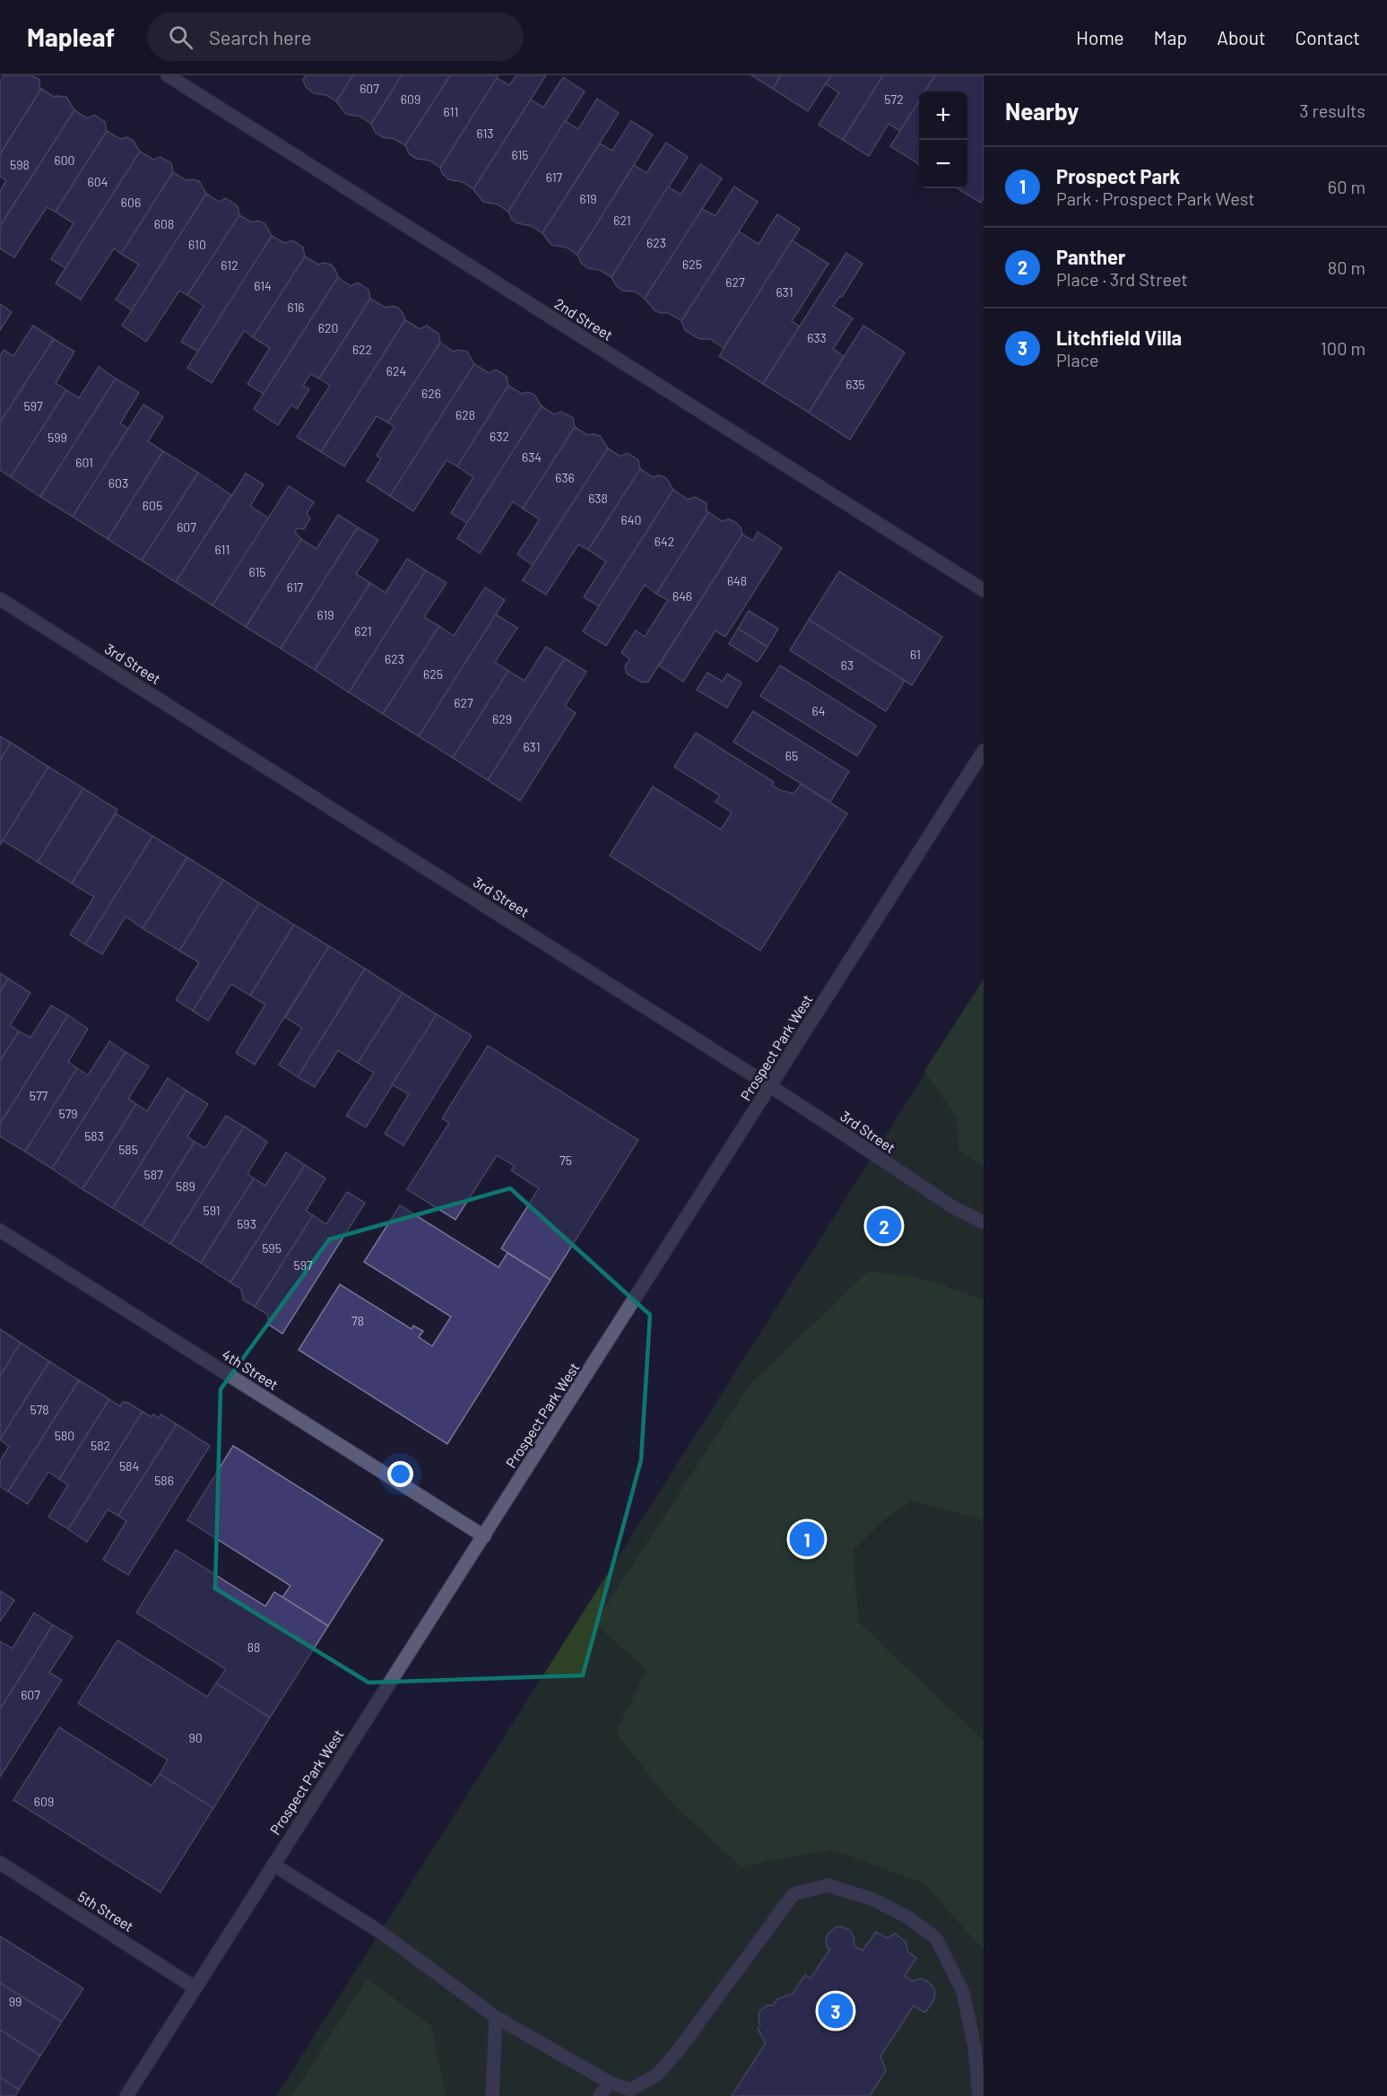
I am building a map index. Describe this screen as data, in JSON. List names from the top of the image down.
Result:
{
  "streets": {
    "street": [
      "2nd Street",
      "3rd Street",
      "Prospect Park West",
      "4th Street",
      "5th Street"
    ]
  },
  "crossings": [
    ["3rd Street", "Prospect Park West"],
    ["Prospect Park West", "4th Street"],
    ["Prospect Park West", "5th Street"]
  ],
  "house_numbers": [
    "607",
    "609",
    "572",
    "611",
    "613",
    "615",
    "600",
    "598",
    "617",
    "604",
    "619",
    "606",
    "621",
    "608",
    "623",
    "610",
    "625",
    "612",
    "627",
    "614",
    "631",
    "616",
    "620",
    "633",
    "622",
    "624",
    "635",
    "626",
    "597",
    "628",
    "632",
    "599",
    "634",
    "601",
    "636",
    "603",
    "638",
    "605",
    "640",
    "607",
    "642",
    "611",
    "615",
    "648",
    "617",
    "646",
    "619",
    "621",
    "61",
    "623",
    "63",
    "625",
    "627",
    "64",
    "629",
    "631",
    "65",
    "577",
    "579",
    "583",
    "585",
    "75",
    "587",
    "589",
    "591",
    "593",
    "595",
    "597",
    "78",
    "578",
    "580",
    "582",
    "584",
    "586",
    "88",
    "607",
    "90",
    "609",
    "99"
  ],
  "page": {
    "header": "Mapleaf",
    "search": "Search here",
    "nav": [
      "Home",
      "Map",
      "About",
      "Contact"
    ],
    "heading": ["Nearby", "3 results"],
    "map_buttons": ["+", "−"],
    "list": [
      {
        "mark": "1",
        "name": "Prospect Park",
        "note": "Park · Prospect Park West",
        "value": "60 m"
      },
      {
        "mark": "2",
        "name": "Panther",
        "note": "Place · 3rd Street",
        "value": "80 m"
      },
      {
        "mark": "3",
        "name": "Litchfield Villa",
        "note": "Place",
        "value": "100 m"
      }
    ],
    "pins": ["2", "1", "3"]
  }
}
